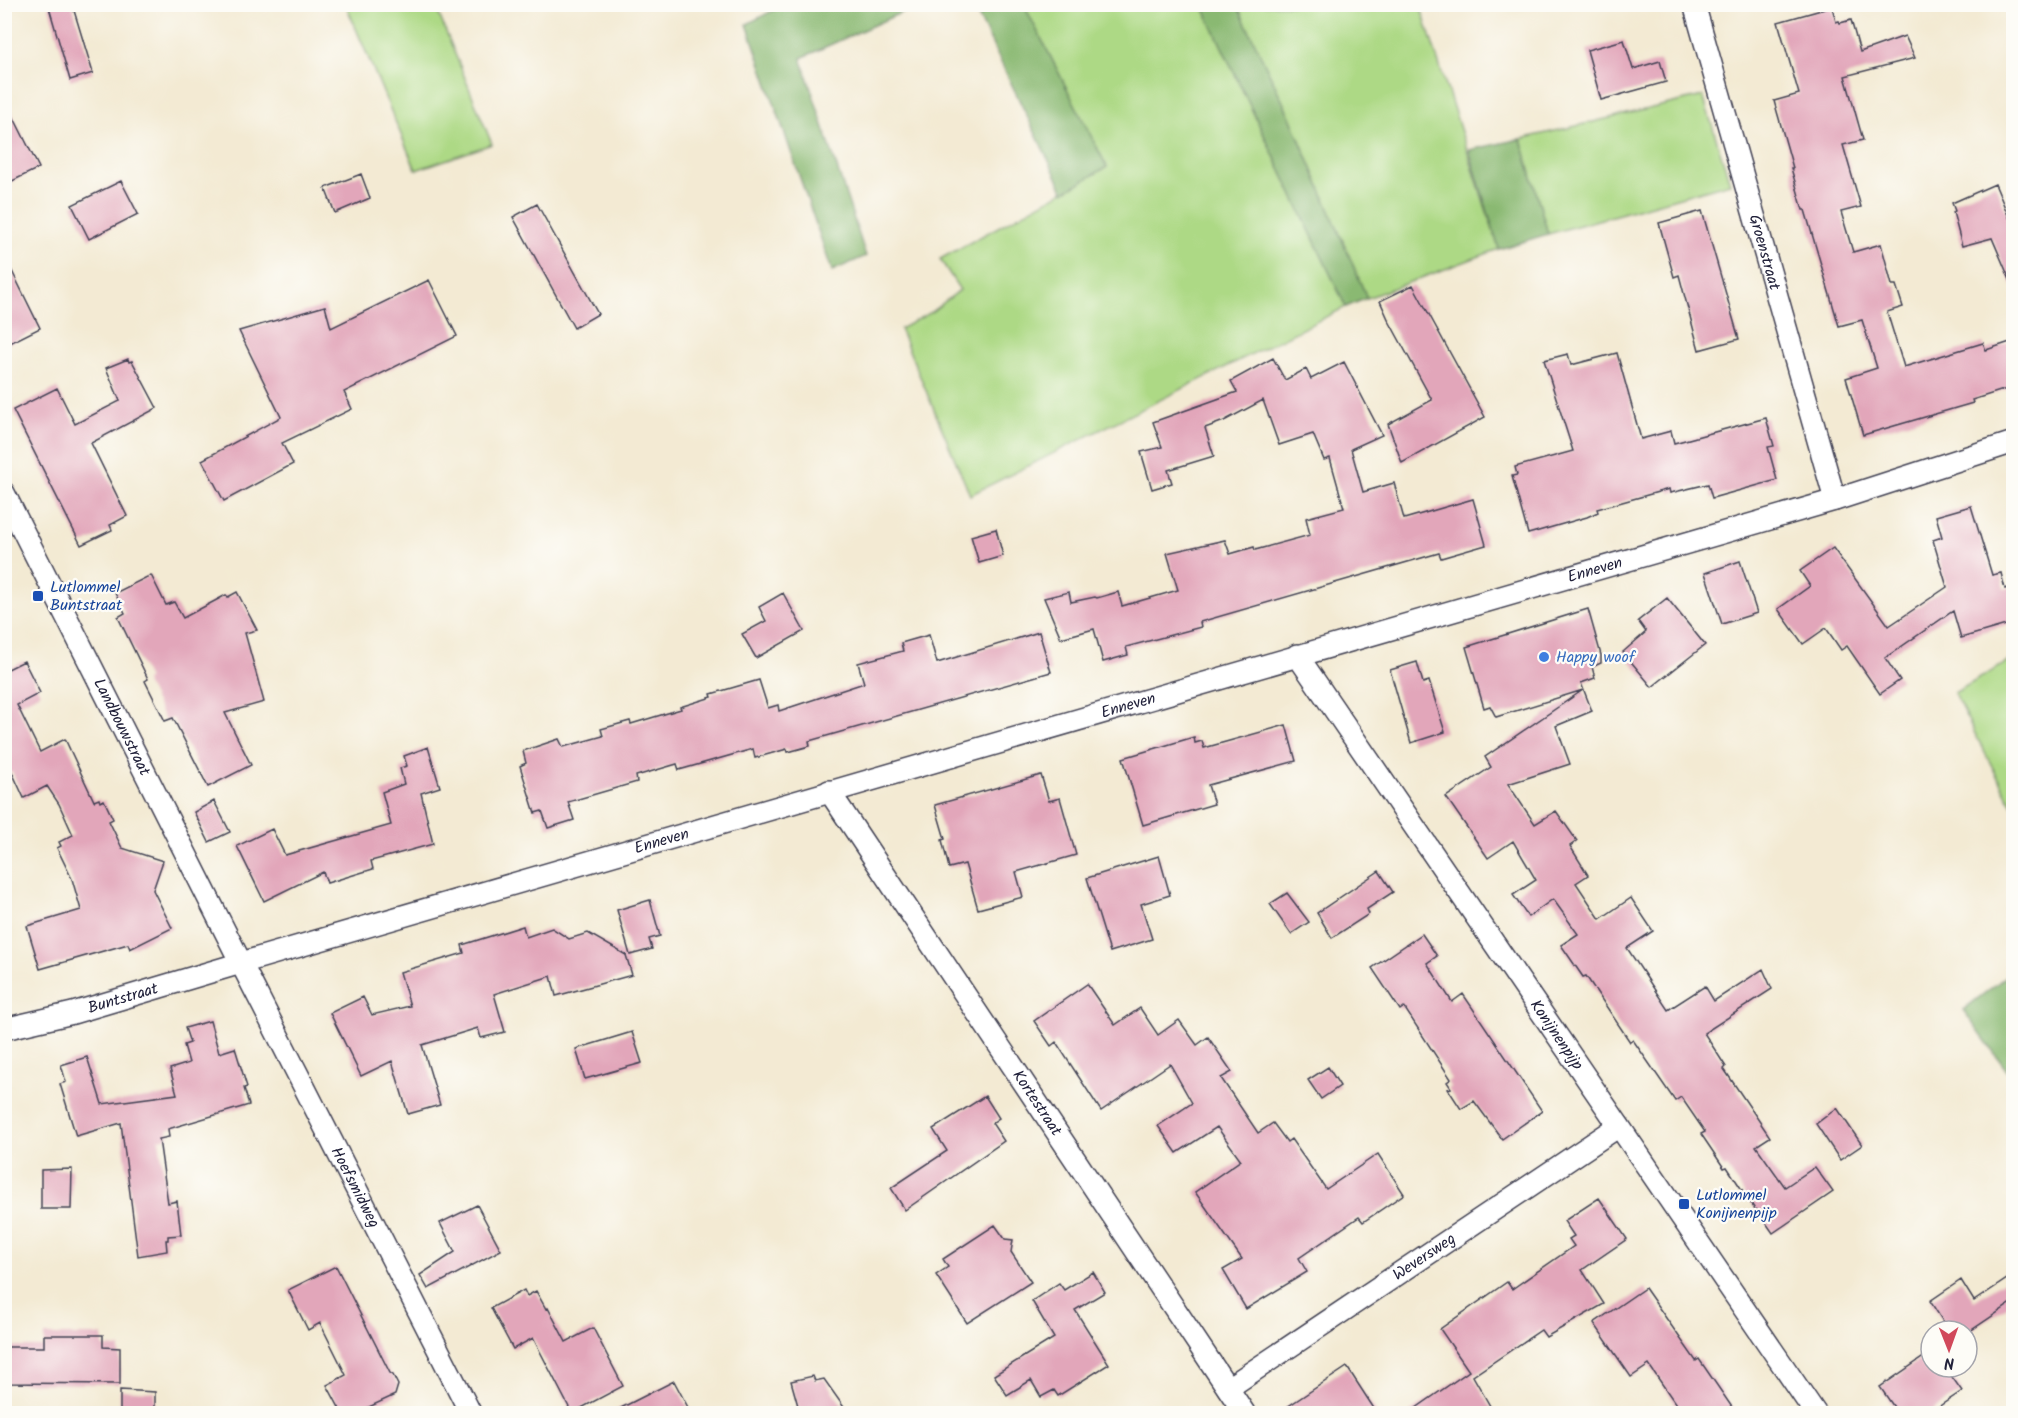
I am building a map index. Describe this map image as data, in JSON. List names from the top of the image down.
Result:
{
  "streets": {
    "street": [
      "Groenstraat",
      "Enneven",
      "Landbouwstraat",
      "Buntstraat",
      "Konijnenpijp",
      "Kortestraat",
      "Hoefsmidweg",
      "Weversweg"
    ]
  },
  "crossings": [
    ["Groenstraat", "Enneven"],
    ["Enneven", "Landbouwstraat"],
    ["Enneven", "Buntstraat"],
    ["Enneven", "Konijnenpijp"],
    ["Enneven", "Kortestraat"],
    ["Enneven", "Hoefsmidweg"],
    ["Landbouwstraat", "Buntstraat"],
    ["Landbouwstraat", "Hoefsmidweg"],
    ["Buntstraat", "Hoefsmidweg"],
    ["Konijnenpijp", "Weversweg"],
    ["Kortestraat", "Weversweg"]
  ],
  "places": {
    "transit": ["Lutlommel Buntstraat", "Lutlommel Konijnenpijp"],
    "other": ["Happy woof"]
  },
  "north": "bottom"
}
